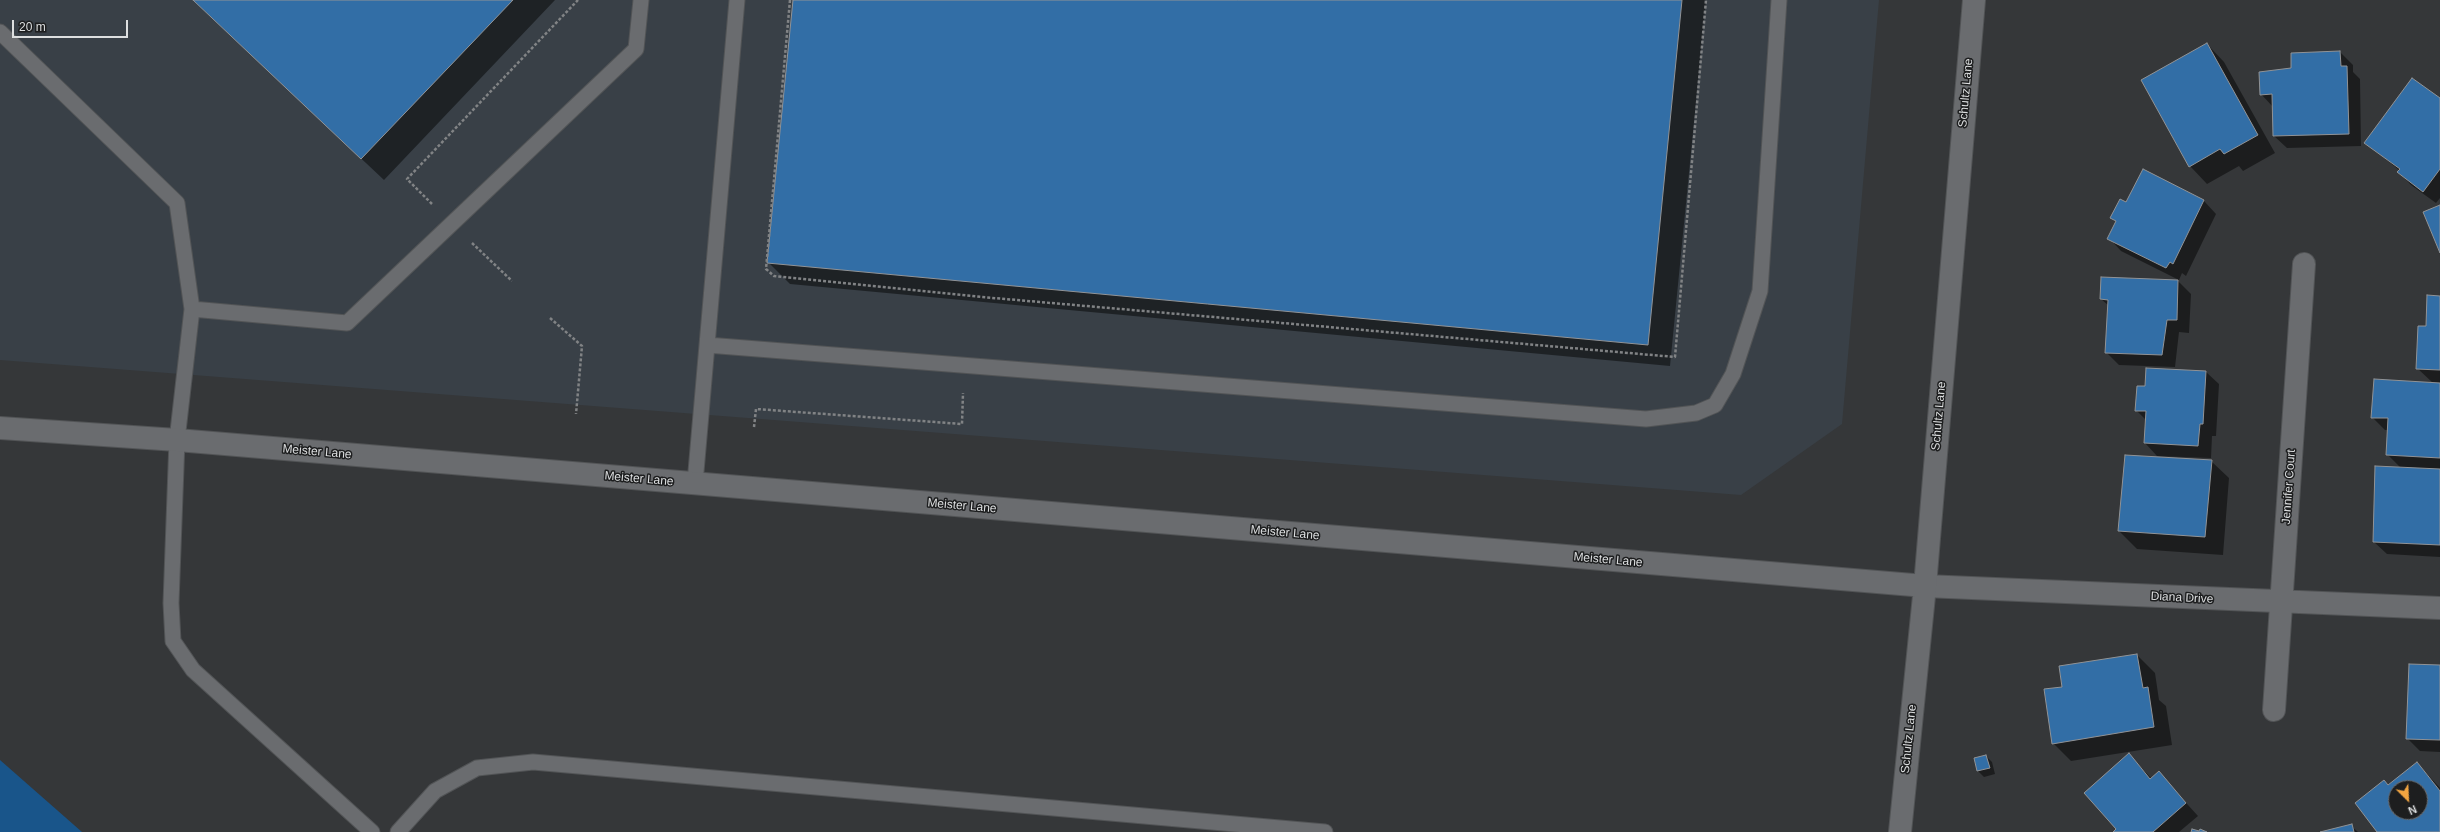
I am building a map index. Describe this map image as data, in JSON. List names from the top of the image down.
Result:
{
  "streets": {
    "street": [
      "Schultz Lane",
      "Meister Lane",
      "Jennifer Court",
      "Diana Drive"
    ]
  },
  "crossings": [
    ["Schultz Lane", "Meister Lane"],
    ["Schultz Lane", "Diana Drive"],
    ["Meister Lane", "Diana Drive"],
    ["Jennifer Court", "Diana Drive"]
  ],
  "scale_bar": "20 m",
  "north": "bottom right"
}
